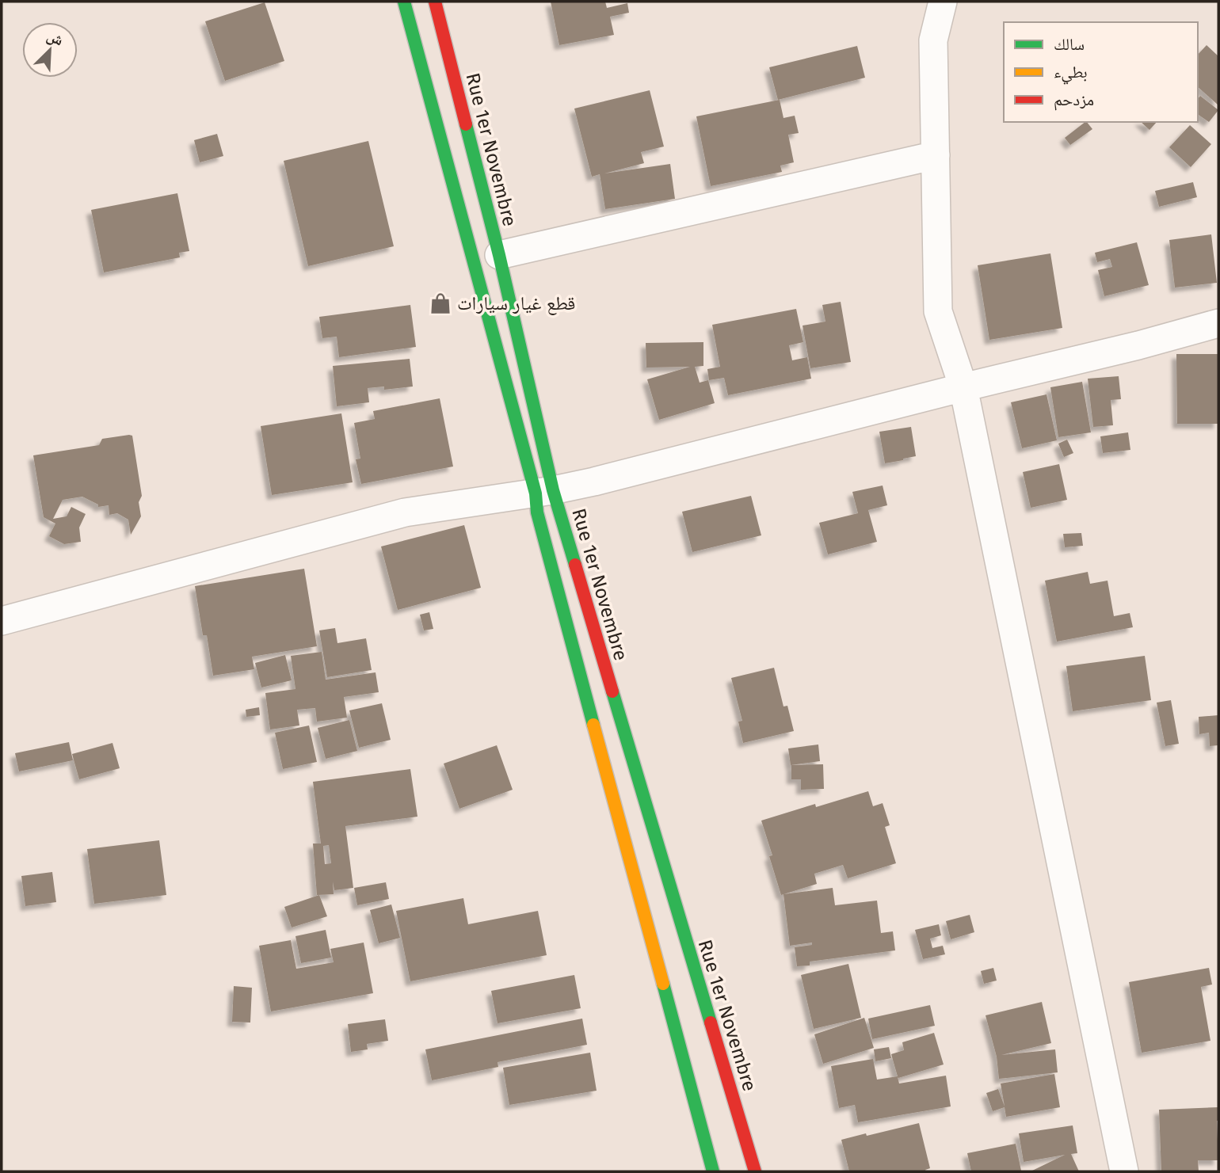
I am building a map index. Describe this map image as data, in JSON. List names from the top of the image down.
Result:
{
  "streets": {
    "main road": ["Rue 1er Novembre"]
  },
  "places": {
    "shop": ["قطع غيار سيارات"]
  },
  "legend": ["سالك", "بطيء", "مزدحم"],
  "north": "top right"
}
